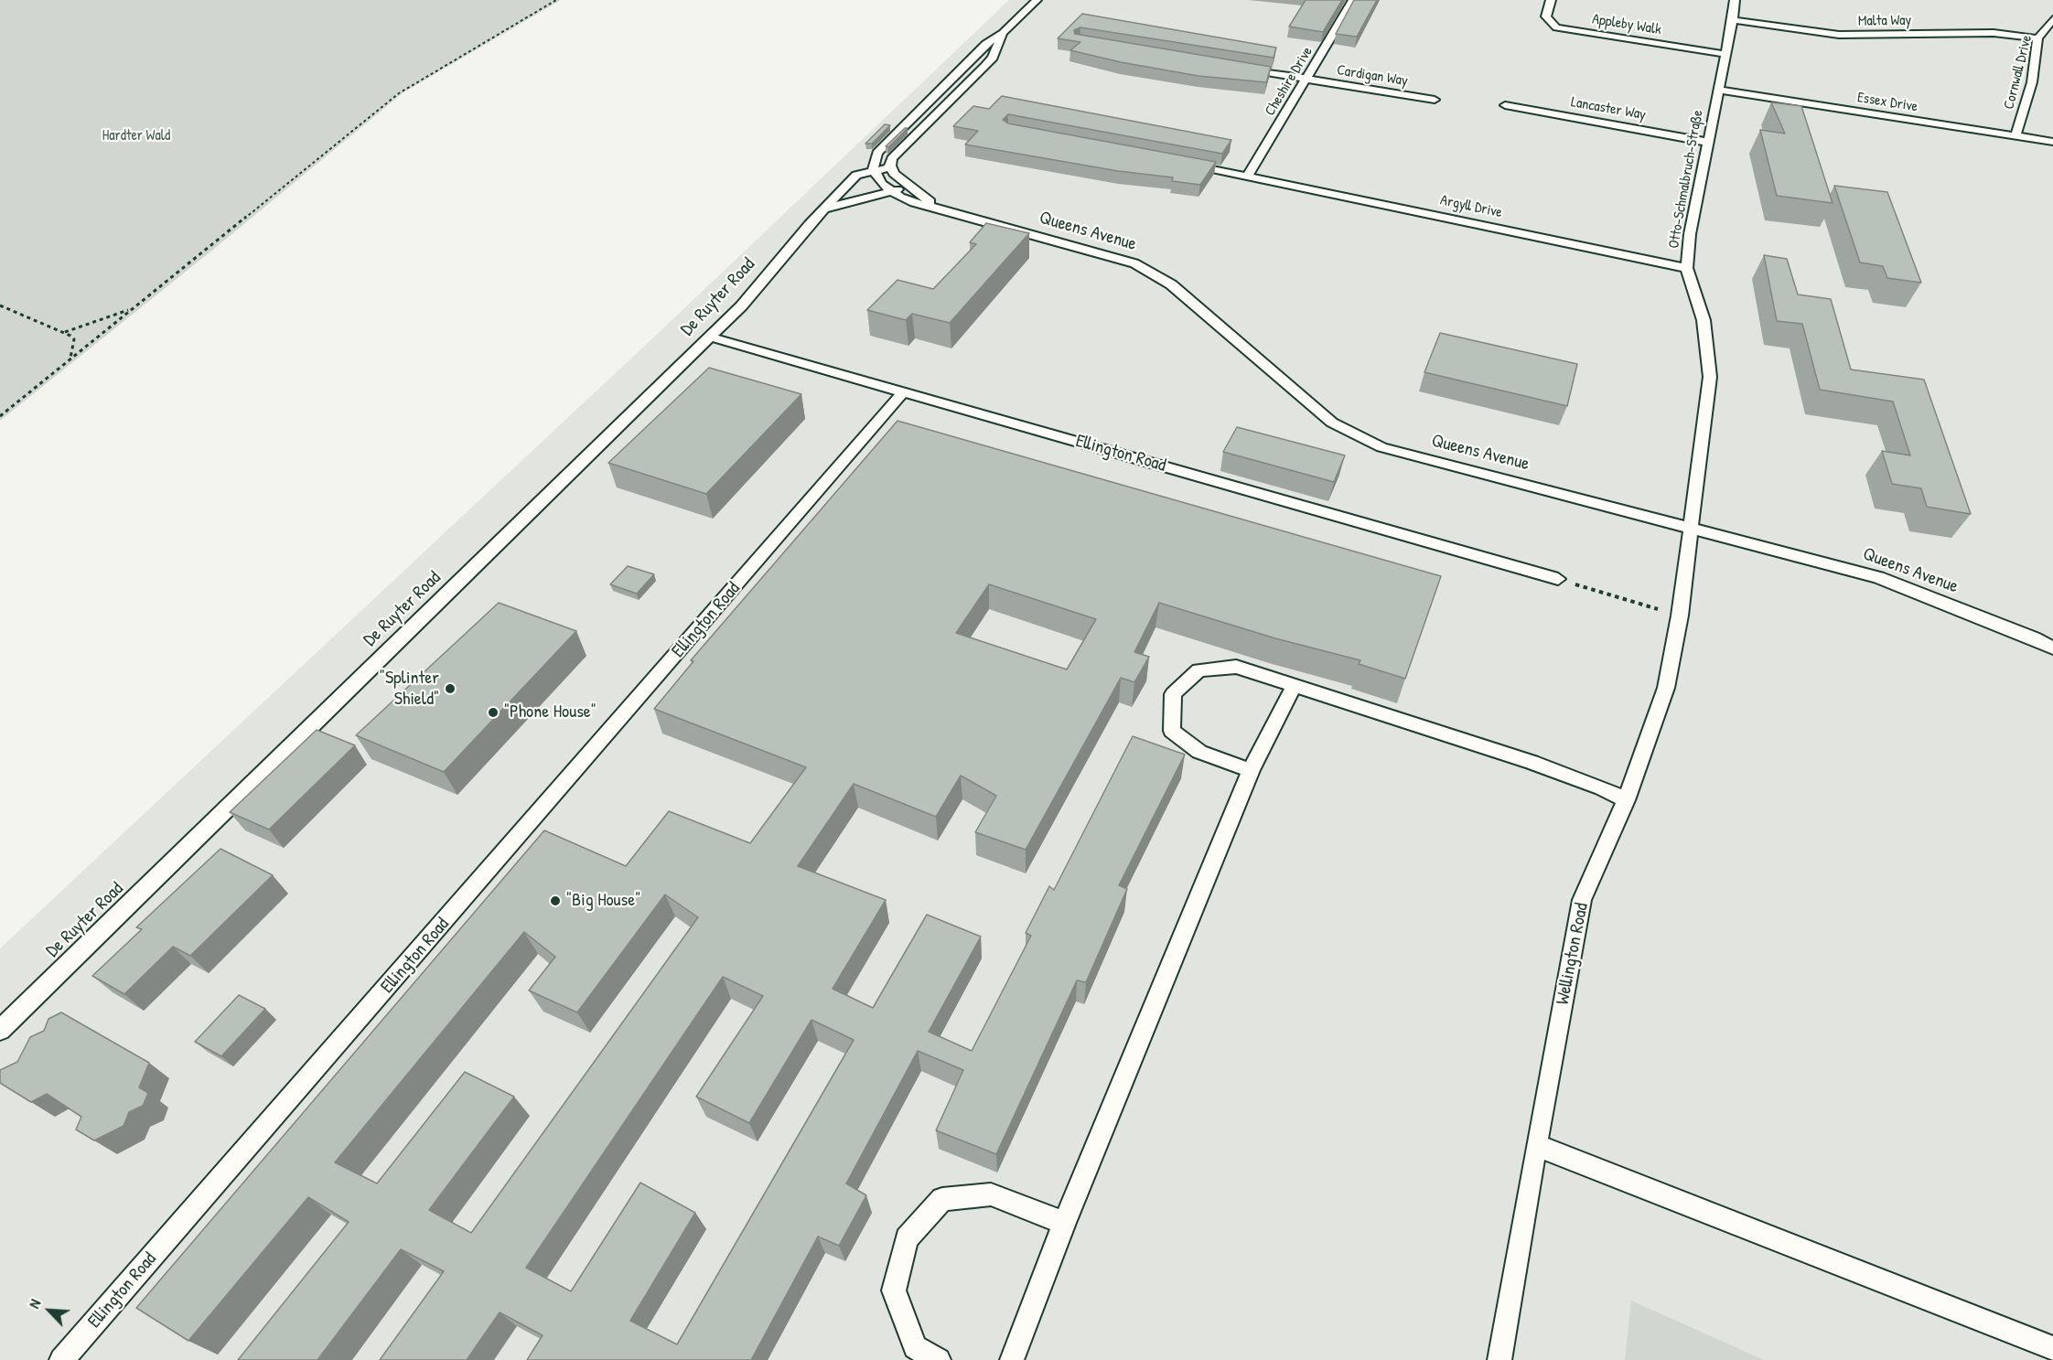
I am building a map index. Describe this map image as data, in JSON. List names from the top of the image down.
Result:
{
  "streets": {
    "lane": [
      "Malta Way",
      "Appleby Walk",
      "Cornwall Drive",
      "Cardigan Way",
      "Cheshire Drive",
      "Essex Drive",
      "Lancaster Way",
      "Otto-Schmalbruch-Straße",
      "Argyll Drive",
      "Queens Avenue",
      "De Ruyter Road",
      "Ellington Road",
      "Wellington Road"
    ]
  },
  "crossings": [
    ["Malta Way", "Cornwall Drive"],
    ["Malta Way", "Otto-Schmalbruch-Straße"],
    ["Appleby Walk", "Otto-Schmalbruch-Straße"],
    ["Cornwall Drive", "Essex Drive"],
    ["Cardigan Way", "Cheshire Drive"],
    ["Cheshire Drive", "Argyll Drive"],
    ["Essex Drive", "Otto-Schmalbruch-Straße"],
    ["Lancaster Way", "Otto-Schmalbruch-Straße"],
    ["Otto-Schmalbruch-Straße", "Argyll Drive"],
    ["Otto-Schmalbruch-Straße", "Queens Avenue"],
    ["Otto-Schmalbruch-Straße", "Wellington Road"],
    ["Queens Avenue", "De Ruyter Road"],
    ["Queens Avenue", "Wellington Road"]
  ],
  "parks": ["Hardter Wald"],
  "places": ["\"Splinter Shield\"", "\"Phone House\"", "\"Big House\""],
  "north": "top left"
}
